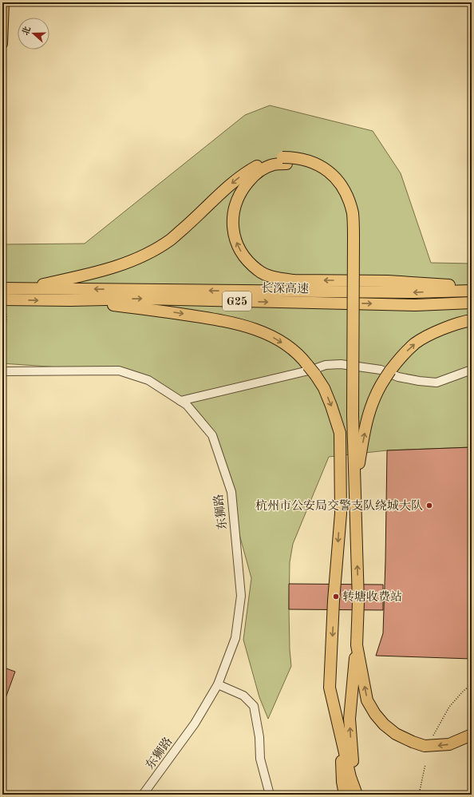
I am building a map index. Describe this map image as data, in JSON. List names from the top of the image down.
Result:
{
  "streets": {
    "highway": ["长深高速", "G25"],
    "street": ["东狮路"]
  },
  "places": ["杭州市公安局交警支队绕城大队", "转塘收费站"],
  "north": "left"
}
